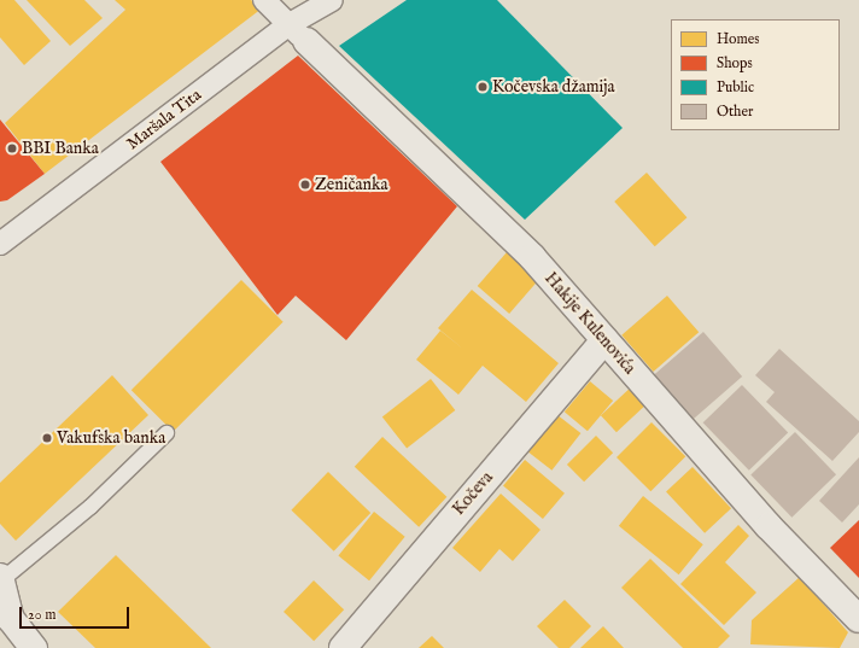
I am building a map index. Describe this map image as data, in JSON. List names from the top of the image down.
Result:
{
  "streets": {
    "street": ["Maršala Tita", "Hakije Kulenovića", "Kočeva"]
  },
  "crossings": [
    ["Maršala Tita", "Hakije Kulenovića"],
    ["Hakije Kulenovića", "Kočeva"]
  ],
  "places": [
    "Kočevska džamija",
    "BBI Banka",
    "Zeničanka",
    "Vakufska banka"
  ],
  "legend": [
    "Homes",
    "Shops",
    "Public",
    "Other"
  ],
  "scale_bar": "20 m"
}
